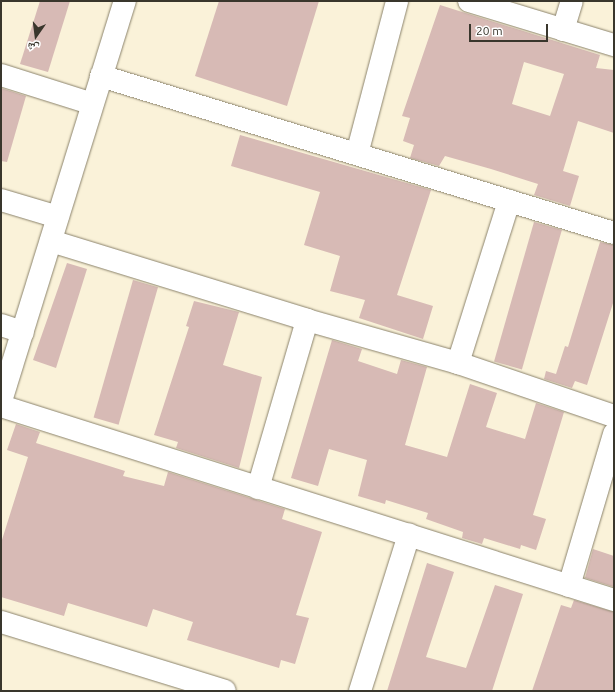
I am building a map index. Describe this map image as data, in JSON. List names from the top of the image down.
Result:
{
  "scale_bar": "20 m",
  "north": "bottom"
}
